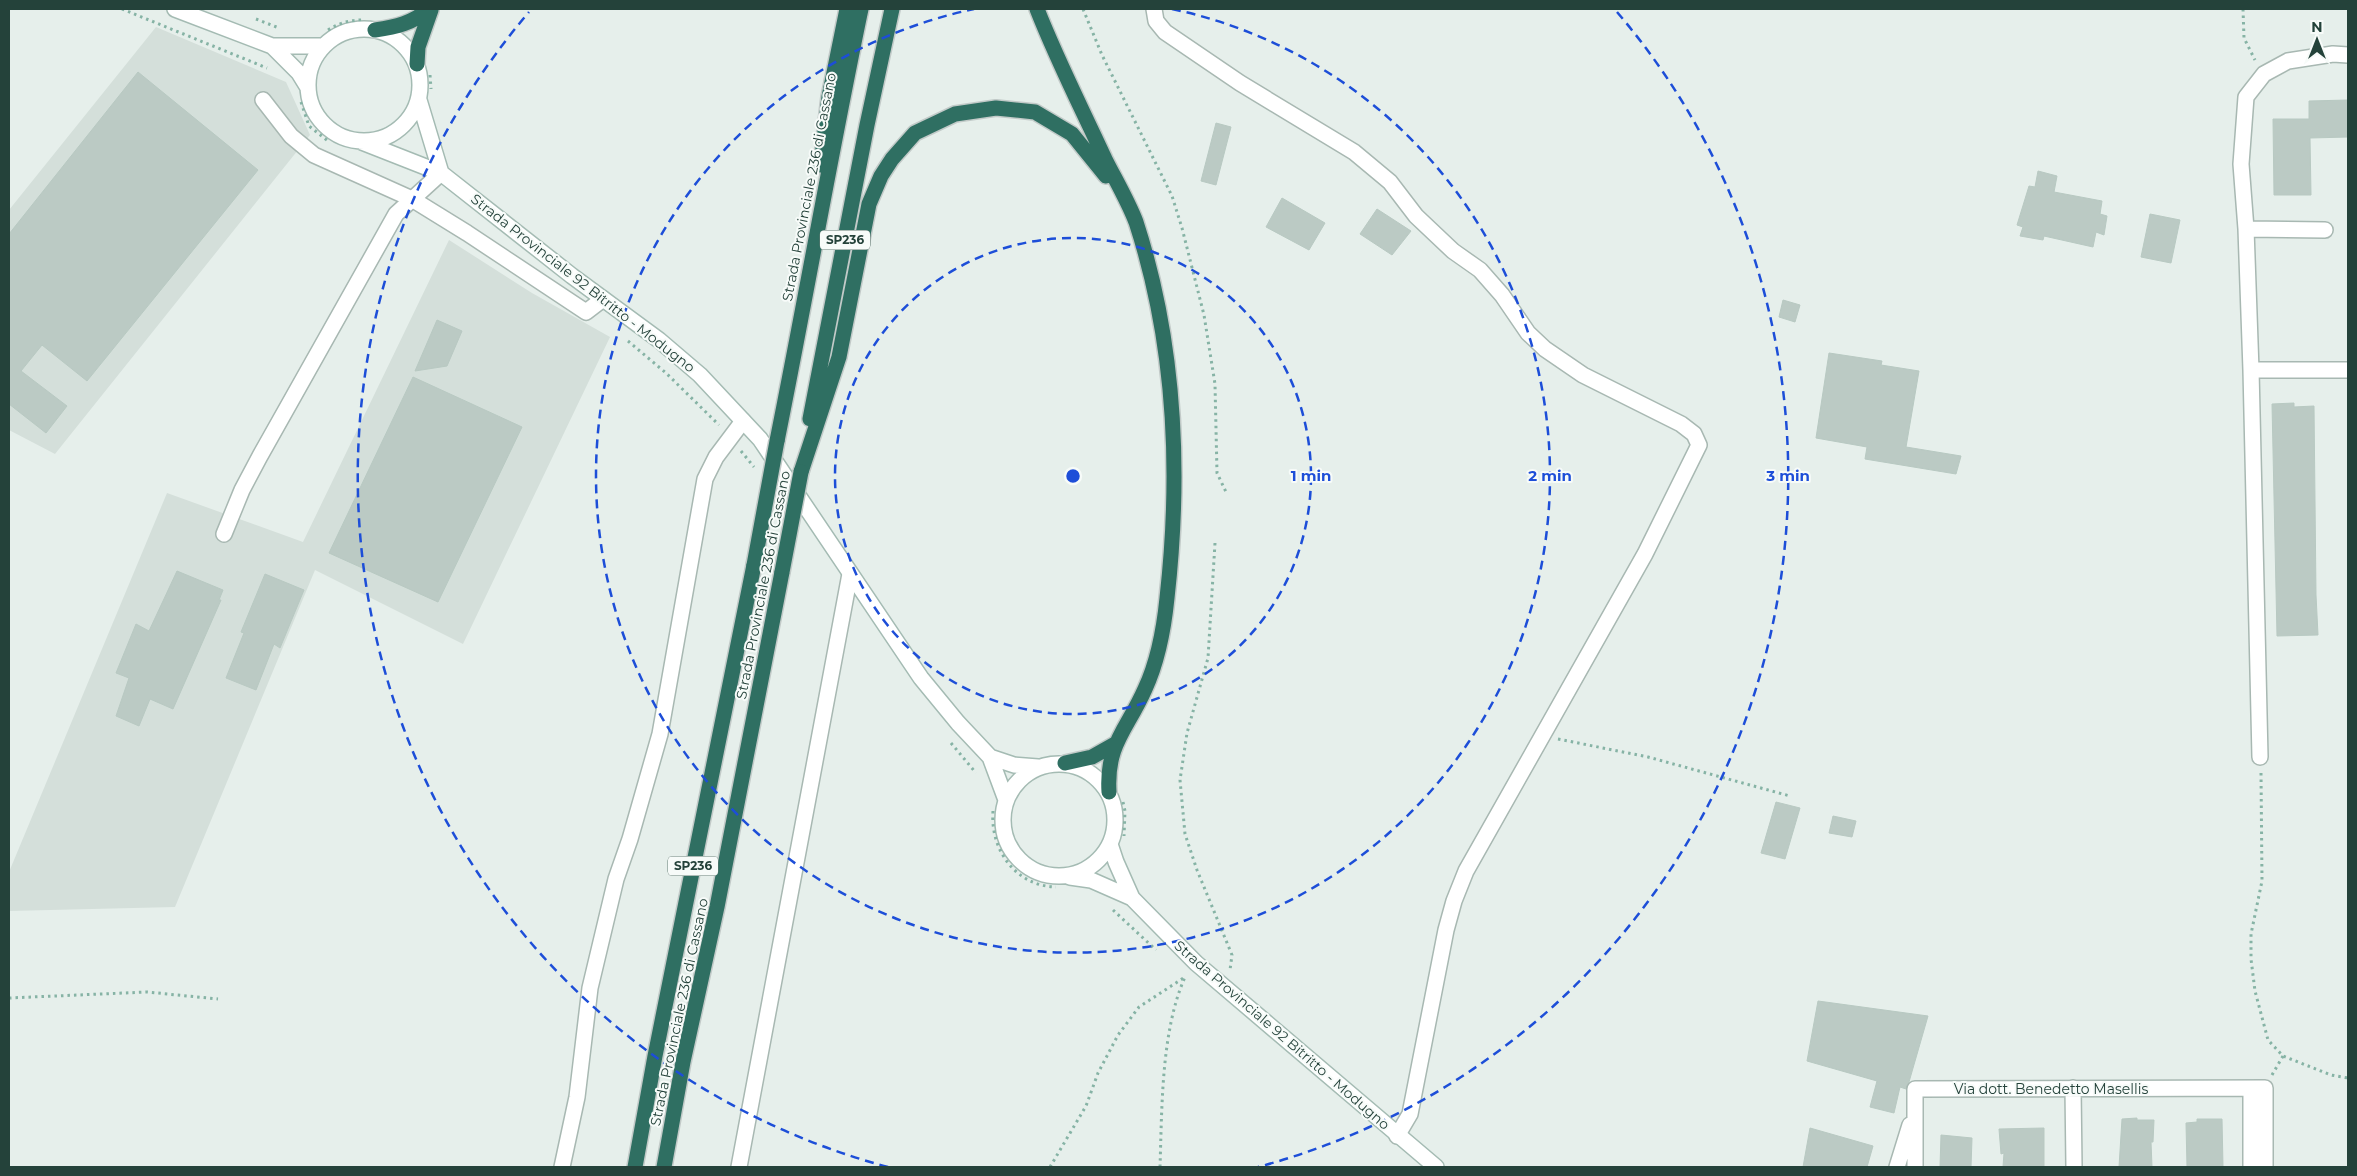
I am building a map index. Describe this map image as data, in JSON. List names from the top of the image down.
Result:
{
  "streets": {
    "highway": ["Strada Provinciale 236 di Cassano", "SP236"],
    "street": ["Strada Provinciale 92 Bitritto - Modugno", "Via dott. Benedetto Masellis"]
  },
  "north": "top",
  "rings": ["1 min", "2 min", "3 min"]
}
